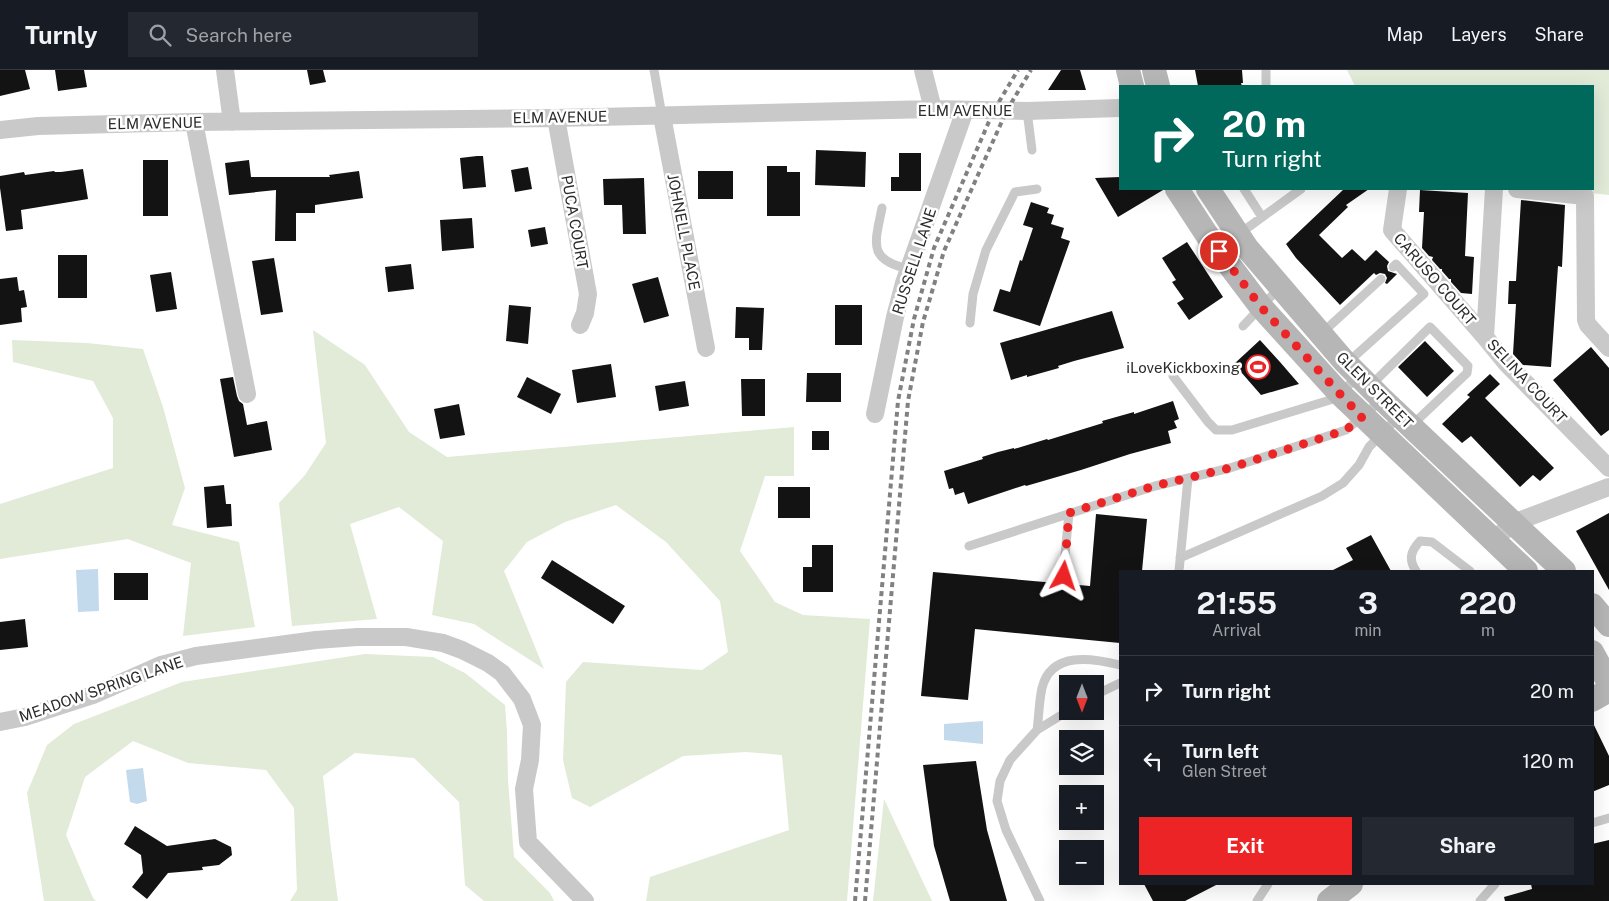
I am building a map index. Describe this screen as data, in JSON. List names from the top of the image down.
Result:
{
  "streets": {
    "main road": ["GLEN STREET"],
    "street": [
      "ELM AVENUE",
      "PUCA COURT",
      "JOHNELL PLACE",
      "RUSSELL LANE",
      "CARUSO COURT",
      "SELINA COURT",
      "MEADOW SPRING LANE"
    ]
  },
  "crossings": [
    ["ELM AVENUE", "PUCA COURT"],
    ["ELM AVENUE", "JOHNELL PLACE"],
    ["ELM AVENUE", "RUSSELL LANE"],
    ["CARUSO COURT", "SELINA COURT"]
  ],
  "places": {
    "sports": ["iLoveKickboxing"]
  },
  "north": "bottom",
  "page": {
    "header": "Turnly",
    "search": "Search here",
    "nav": ["Map", "Layers", "Share"],
    "turn": ["20 m", "Turn right"],
    "eta": [
      "21:55",
      "Arrival",
      "3",
      "min",
      "220",
      "m"
    ],
    "list": [
      {
        "name": "Turn right",
        "value": "20 m"
      },
      {
        "name": "Turn left",
        "note": "Glen Street",
        "value": "120 m"
      }
    ],
    "map_buttons": ["+", "−"],
    "buttons": ["Exit", "Share"]
  }
}
